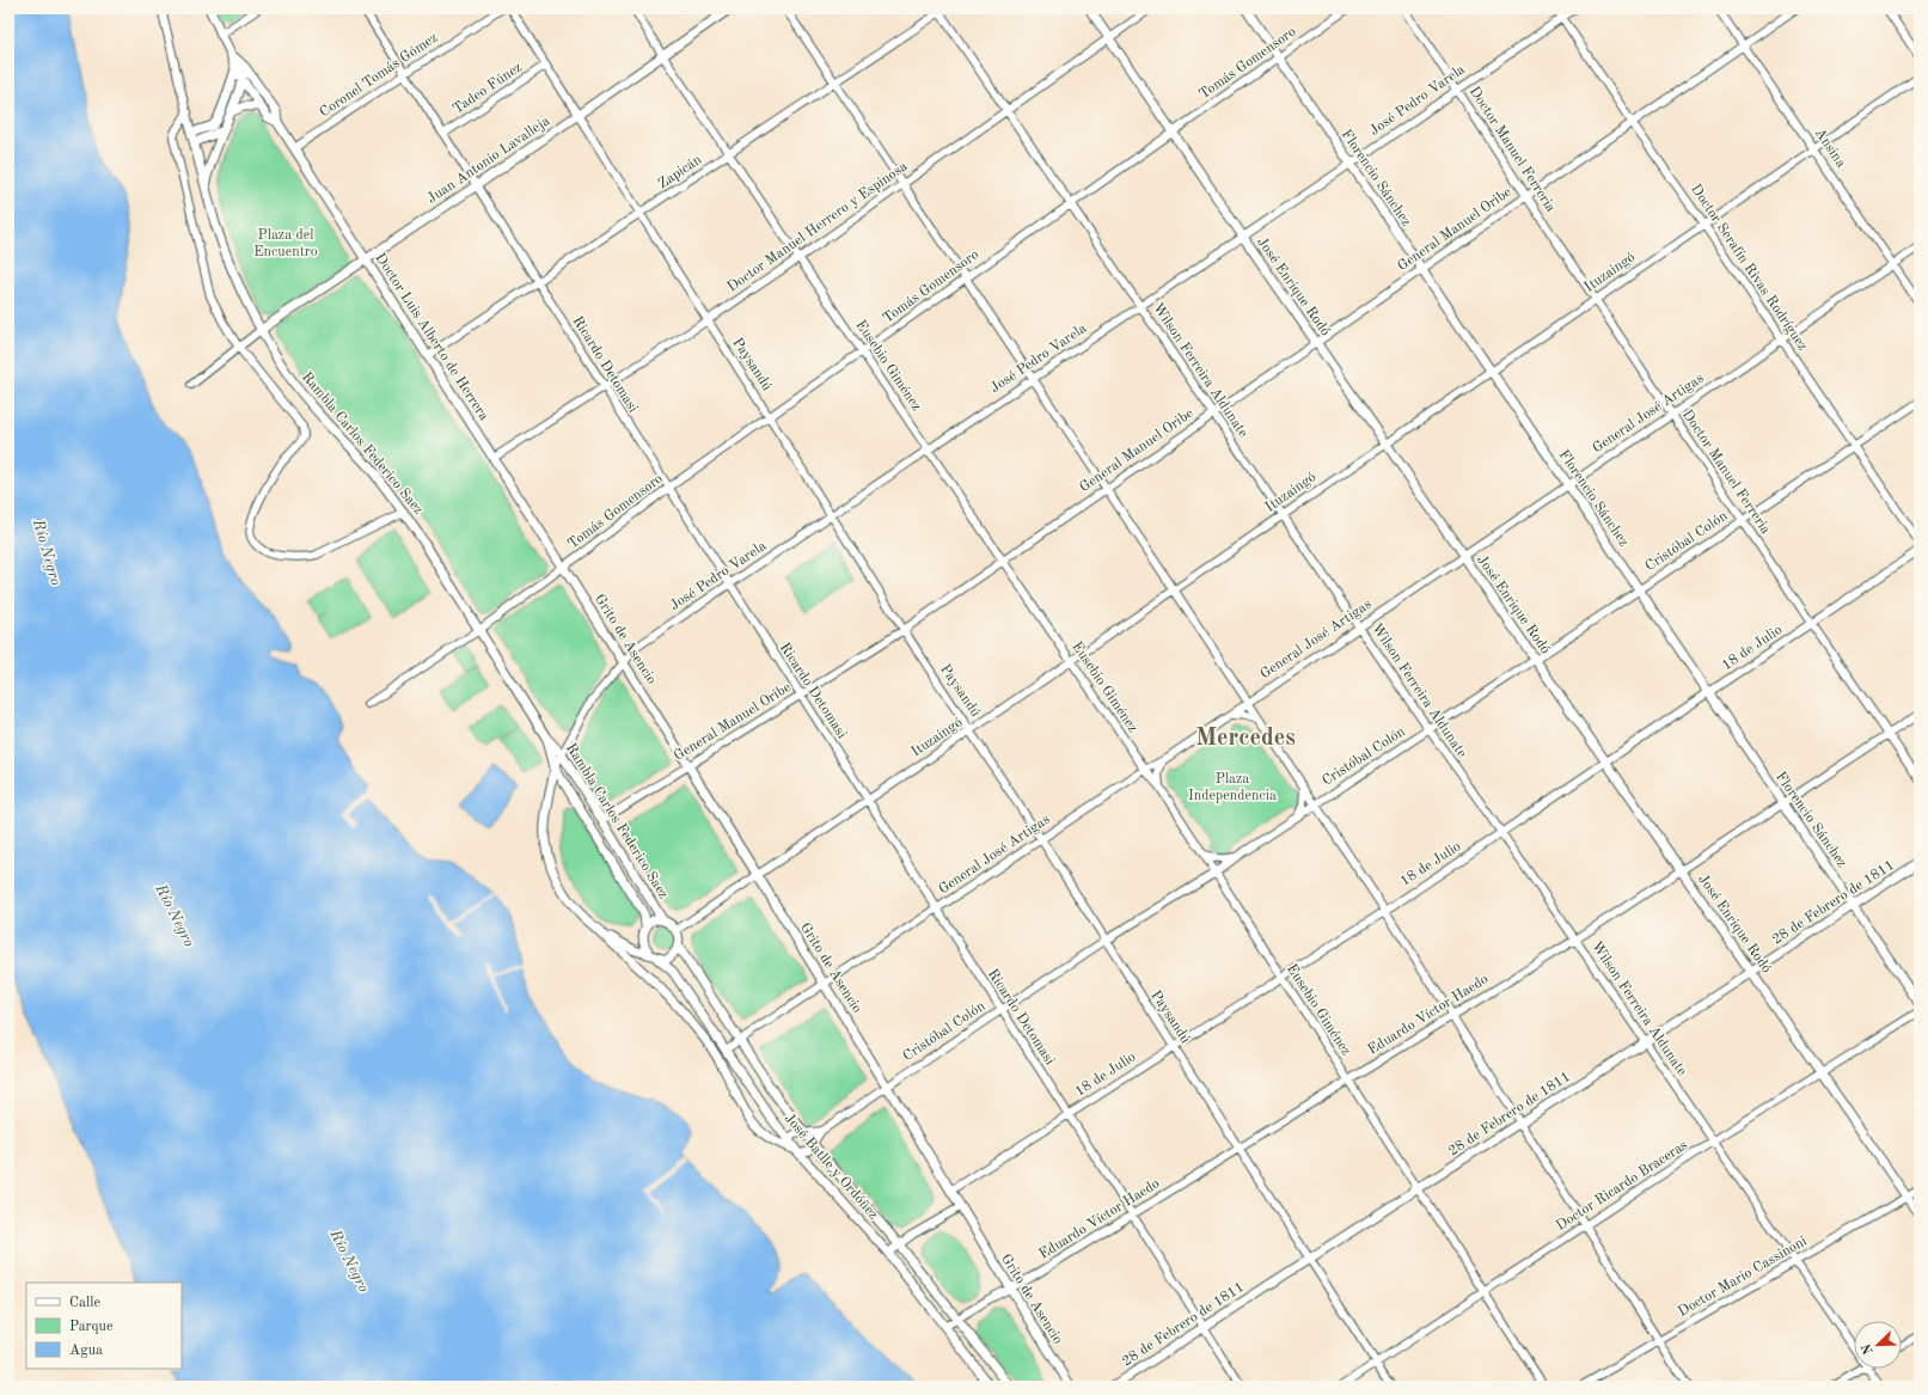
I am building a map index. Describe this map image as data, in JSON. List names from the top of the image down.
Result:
{
  "streets": {
    "street": [
      "Tomás Gomensoro",
      "Coronel Tomás Gómez",
      "Tadeo Fúnez",
      "José Pedro Varela",
      "Ansina",
      "Doctor Manuel Ferreria",
      "Juan Antonio Lavalleja",
      "Zapicán",
      "Florencio Sánchez",
      "Doctor Manuel Herrero y Espinosa",
      "General Manuel Oribe",
      "Doctor Serafín Rivas Rodríguez",
      "Ituzaingó",
      "José Enrique Rodó",
      "Doctor Luis Alberto de Herrera",
      "Ricardo Detomasi",
      "Paysandú",
      "Eusebio Giménez",
      "Wilson Ferreira Aldunate",
      "General José Artigas",
      "Rambla Carlos Federico Saez",
      "Cristóbal Colón",
      "Grito de Asencio",
      "18 de Julio",
      "28 de Febrero de 1811",
      "Eduardo Víctor Haedo",
      "José Batlle y Ordóñez",
      "Doctor Ricardo Braceras",
      "Doctor Mario Cassinoni"
    ]
  },
  "crossings": [
    ["Tomás Gomensoro", "Florencio Sánchez"],
    ["Tomás Gomensoro", "José Enrique Rodó"],
    ["Tomás Gomensoro", "Doctor Luis Alberto de Herrera"],
    ["Tomás Gomensoro", "Ricardo Detomasi"],
    ["Tomás Gomensoro", "Paysandú"],
    ["Tomás Gomensoro", "Eusebio Giménez"],
    ["Tomás Gomensoro", "Wilson Ferreira Aldunate"],
    ["Tomás Gomensoro", "Rambla Carlos Federico Saez"],
    ["Tomás Gomensoro", "Grito de Asencio"],
    ["Coronel Tomás Gómez", "Doctor Luis Alberto de Herrera"],
    ["Coronel Tomás Gómez", "Ricardo Detomasi"],
    ["Tadeo Fúnez", "Ricardo Detomasi"],
    ["Tadeo Fúnez", "Paysandú"],
    ["José Pedro Varela", "Doctor Manuel Ferreria"],
    ["José Pedro Varela", "Florencio Sánchez"],
    ["José Pedro Varela", "Doctor Serafín Rivas Rodríguez"],
    ["José Pedro Varela", "José Enrique Rodó"],
    ["José Pedro Varela", "Ricardo Detomasi"],
    ["José Pedro Varela", "Paysandú"],
    ["José Pedro Varela", "Eusebio Giménez"],
    ["José Pedro Varela", "Wilson Ferreira Aldunate"],
    ["José Pedro Varela", "Rambla Carlos Federico Saez"],
    ["José Pedro Varela", "Grito de Asencio"],
    ["Ansina", "General Manuel Oribe"],
    ["Ansina", "Ituzaingó"],
    ["Ansina", "General José Artigas"],
    ["Doctor Manuel Ferreria", "General Manuel Oribe"],
    ["Doctor Manuel Ferreria", "Ituzaingó"],
    ["Doctor Manuel Ferreria", "General José Artigas"],
    ["Doctor Manuel Ferreria", "Cristóbal Colón"],
    ["Doctor Manuel Ferreria", "18 de Julio"],
    ["Doctor Manuel Ferreria", "Eduardo Víctor Haedo"],
    ["Juan Antonio Lavalleja", "Doctor Luis Alberto de Herrera"],
    ["Juan Antonio Lavalleja", "Ricardo Detomasi"],
    ["Juan Antonio Lavalleja", "Paysandú"],
    ["Juan Antonio Lavalleja", "Eusebio Giménez"],
    ["Juan Antonio Lavalleja", "Rambla Carlos Federico Saez"],
    ["Zapicán", "Doctor Luis Alberto de Herrera"],
    ["Zapicán", "Ricardo Detomasi"],
    ["Zapicán", "Paysandú"],
    ["Zapicán", "Eusebio Giménez"],
    ["Zapicán", "Wilson Ferreira Aldunate"],
    ["Florencio Sánchez", "General Manuel Oribe"],
    ["Florencio Sánchez", "Ituzaingó"],
    ["Florencio Sánchez", "General José Artigas"],
    ["Florencio Sánchez", "Cristóbal Colón"],
    ["Florencio Sánchez", "18 de Julio"],
    ["Florencio Sánchez", "28 de Febrero de 1811"],
    ["Florencio Sánchez", "Eduardo Víctor Haedo"],
    ["Doctor Manuel Herrero y Espinosa", "José Enrique Rodó"],
    ["Doctor Manuel Herrero y Espinosa", "Doctor Luis Alberto de Herrera"],
    ["Doctor Manuel Herrero y Espinosa", "Ricardo Detomasi"],
    ["Doctor Manuel Herrero y Espinosa", "Paysandú"],
    ["Doctor Manuel Herrero y Espinosa", "Eusebio Giménez"],
    ["Doctor Manuel Herrero y Espinosa", "Wilson Ferreira Aldunate"],
    ["General Manuel Oribe", "Doctor Serafín Rivas Rodríguez"],
    ["General Manuel Oribe", "José Enrique Rodó"],
    ["General Manuel Oribe", "Ricardo Detomasi"],
    ["General Manuel Oribe", "Paysandú"],
    ["General Manuel Oribe", "Eusebio Giménez"],
    ["General Manuel Oribe", "Wilson Ferreira Aldunate"],
    ["General Manuel Oribe", "Rambla Carlos Federico Saez"],
    ["General Manuel Oribe", "Grito de Asencio"],
    ["Doctor Serafín Rivas Rodríguez", "Ituzaingó"],
    ["Doctor Serafín Rivas Rodríguez", "General José Artigas"],
    ["Doctor Serafín Rivas Rodríguez", "Cristóbal Colón"],
    ["Ituzaingó", "José Enrique Rodó"],
    ["Ituzaingó", "Ricardo Detomasi"],
    ["Ituzaingó", "Paysandú"],
    ["Ituzaingó", "Eusebio Giménez"],
    ["Ituzaingó", "Wilson Ferreira Aldunate"],
    ["Ituzaingó", "Rambla Carlos Federico Saez"],
    ["Ituzaingó", "Grito de Asencio"],
    ["Ituzaingó", "José Batlle y Ordóñez"],
    ["José Enrique Rodó", "General José Artigas"],
    ["José Enrique Rodó", "Cristóbal Colón"],
    ["José Enrique Rodó", "18 de Julio"],
    ["José Enrique Rodó", "28 de Febrero de 1811"],
    ["José Enrique Rodó", "Eduardo Víctor Haedo"],
    ["José Enrique Rodó", "Doctor Ricardo Braceras"],
    ["José Enrique Rodó", "Doctor Mario Cassinoni"],
    ["Doctor Luis Alberto de Herrera", "Grito de Asencio"],
    ["Ricardo Detomasi", "General José Artigas"],
    ["Ricardo Detomasi", "Cristóbal Colón"],
    ["Ricardo Detomasi", "18 de Julio"],
    ["Ricardo Detomasi", "28 de Febrero de 1811"],
    ["Ricardo Detomasi", "Eduardo Víctor Haedo"],
    ["Paysandú", "General José Artigas"],
    ["Paysandú", "Cristóbal Colón"],
    ["Paysandú", "18 de Julio"],
    ["Paysandú", "28 de Febrero de 1811"],
    ["Paysandú", "Eduardo Víctor Haedo"],
    ["Paysandú", "Doctor Ricardo Braceras"],
    ["Eusebio Giménez", "General José Artigas"],
    ["Eusebio Giménez", "Cristóbal Colón"],
    ["Eusebio Giménez", "18 de Julio"],
    ["Eusebio Giménez", "28 de Febrero de 1811"],
    ["Eusebio Giménez", "Eduardo Víctor Haedo"],
    ["Eusebio Giménez", "Doctor Ricardo Braceras"],
    ["Wilson Ferreira Aldunate", "General José Artigas"],
    ["Wilson Ferreira Aldunate", "Cristóbal Colón"],
    ["Wilson Ferreira Aldunate", "18 de Julio"],
    ["Wilson Ferreira Aldunate", "28 de Febrero de 1811"],
    ["Wilson Ferreira Aldunate", "Eduardo Víctor Haedo"],
    ["Wilson Ferreira Aldunate", "Doctor Ricardo Braceras"],
    ["Wilson Ferreira Aldunate", "Doctor Mario Cassinoni"],
    ["General José Artigas", "Cristóbal Colón"],
    ["General José Artigas", "Grito de Asencio"],
    ["General José Artigas", "José Batlle y Ordóñez"],
    ["Rambla Carlos Federico Saez", "José Batlle y Ordóñez"],
    ["Cristóbal Colón", "Grito de Asencio"],
    ["Grito de Asencio", "18 de Julio"],
    ["Grito de Asencio", "Eduardo Víctor Haedo"],
    ["Eduardo Víctor Haedo", "José Batlle y Ordóñez"]
  ],
  "districts": ["Mercedes"],
  "water": ["Río Negro"],
  "parks": ["Plaza del Encuentro", "Plaza Independencia"],
  "legend": ["Calle", "Parque", "Agua"],
  "north": "bottom left"
}
